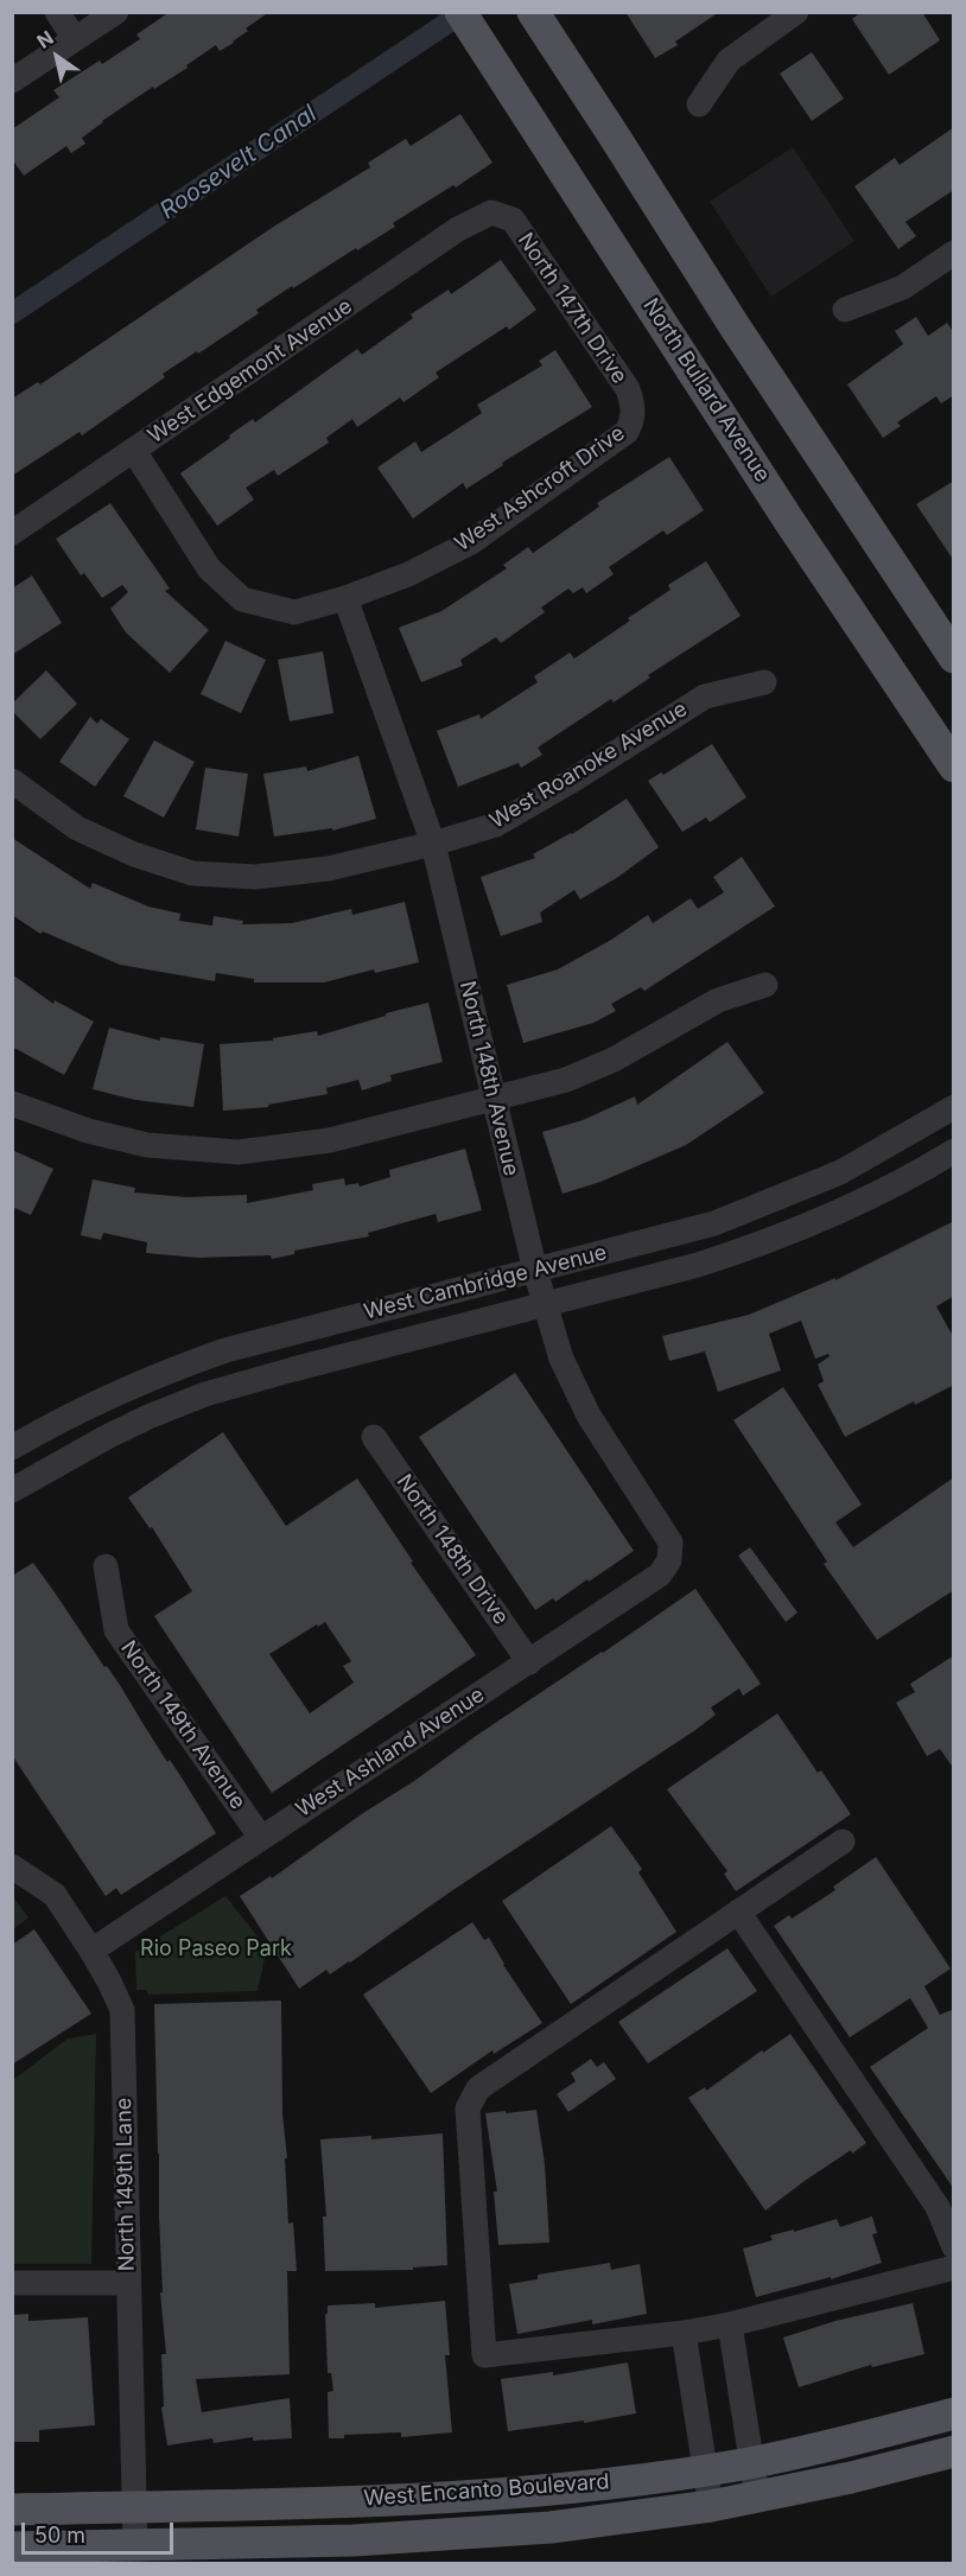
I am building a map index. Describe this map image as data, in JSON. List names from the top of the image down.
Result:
{
  "streets": {
    "main road": ["North Bullard Avenue", "West Encanto Boulevard"],
    "street": [
      "North 147th Drive",
      "West Edgemont Avenue",
      "West Ashcroft Drive",
      "West Roanoke Avenue",
      "North 148th Avenue",
      "West Cambridge Avenue",
      "North 148th Drive",
      "North 149th Avenue",
      "West Ashland Avenue",
      "North 149th Lane"
    ]
  },
  "crossings": [
    ["North 147th Drive", "West Edgemont Avenue"],
    ["North 147th Drive", "West Ashcroft Drive"],
    ["West Edgemont Avenue", "West Ashcroft Drive"],
    ["West Ashcroft Drive", "North 148th Avenue"],
    ["West Roanoke Avenue", "North 148th Avenue"],
    ["North 148th Avenue", "West Cambridge Avenue"],
    ["North 148th Avenue", "West Ashland Avenue"],
    ["North 148th Drive", "West Ashland Avenue"],
    ["North 149th Avenue", "West Ashland Avenue"],
    ["West Ashland Avenue", "North 149th Lane"],
    ["North 149th Lane", "West Encanto Boulevard"]
  ],
  "water": ["Roosevelt Canal"],
  "parks": ["Rio Paseo Park"],
  "scale_bar": "50 m",
  "north": "top left"
}
